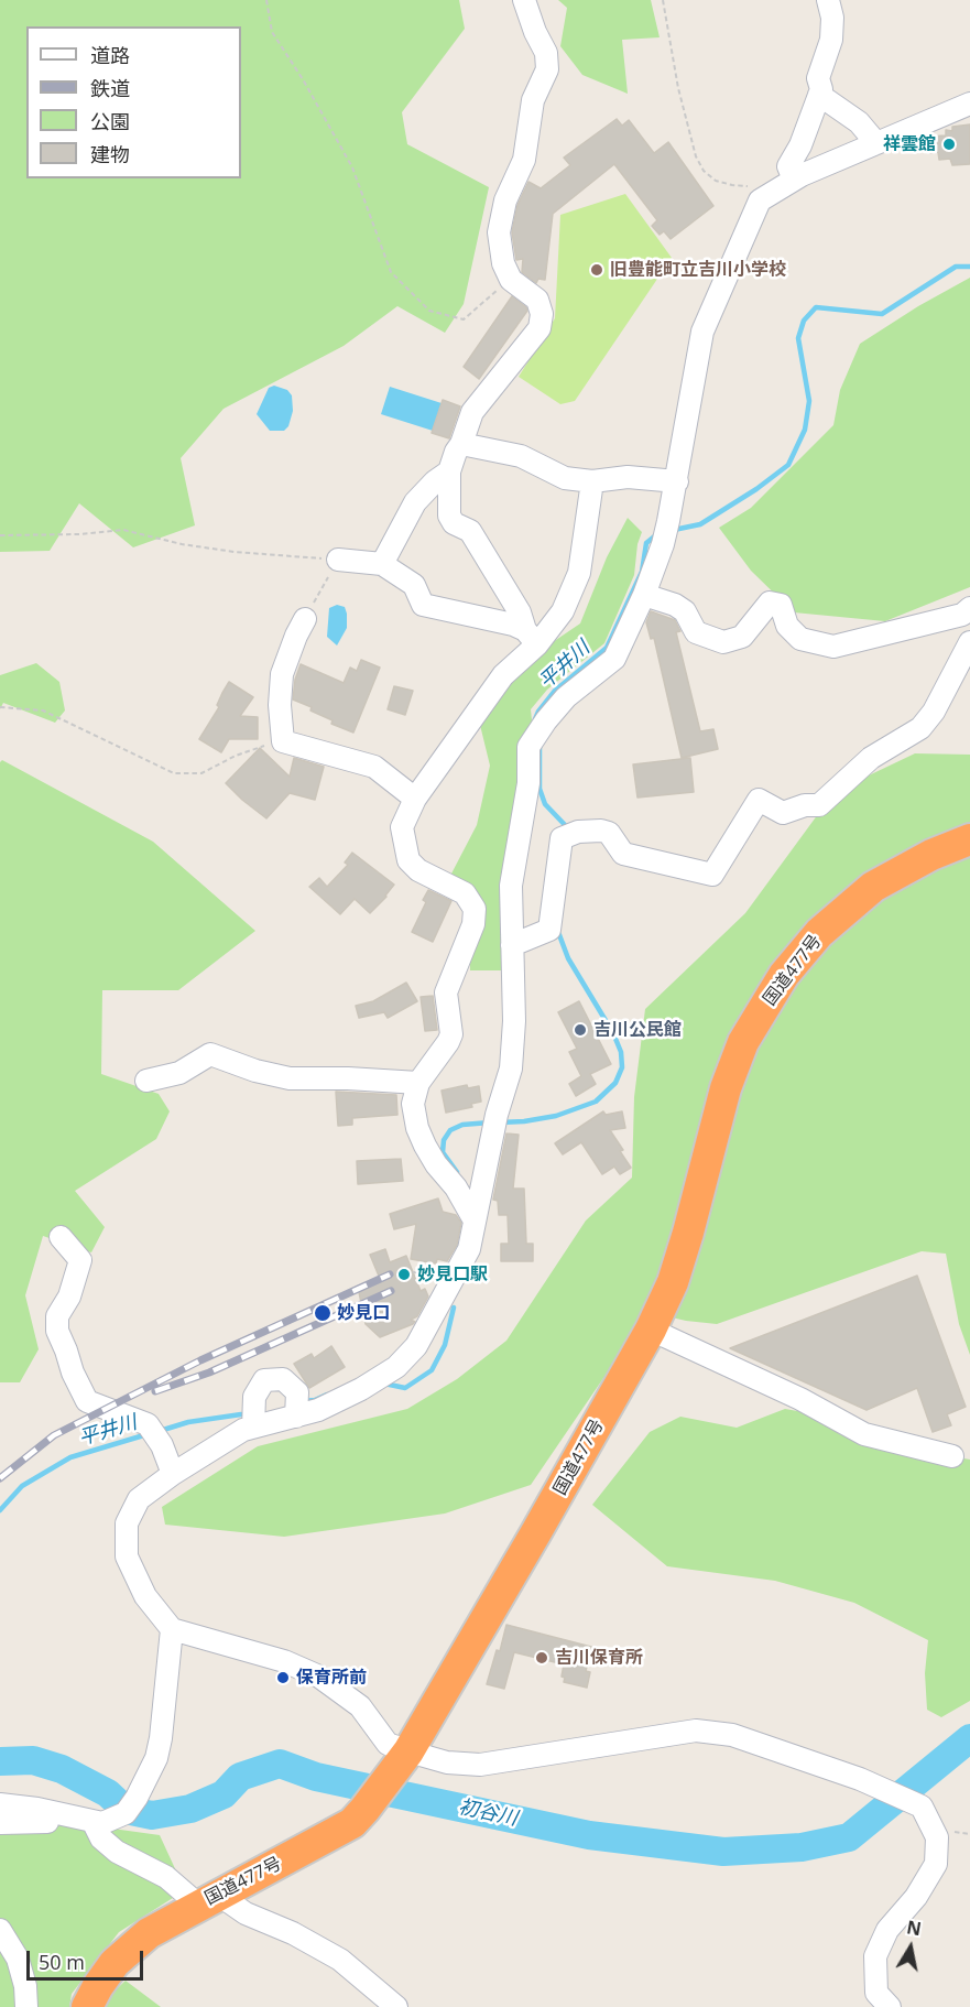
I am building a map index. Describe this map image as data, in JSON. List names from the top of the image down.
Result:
{
  "streets": {
    "highway": ["国道477号"]
  },
  "water": ["平井川", "初谷川"],
  "places": [
    "祥雲館",
    "旧豊能町立吉川小学校",
    "吉川公民館",
    "妙見口駅",
    "妙見口",
    "吉川保育所",
    "保育所前"
  ],
  "legend": [
    "道路",
    "鉄道",
    "公園",
    "建物"
  ],
  "scale_bar": "50 m",
  "north": "top"
}
